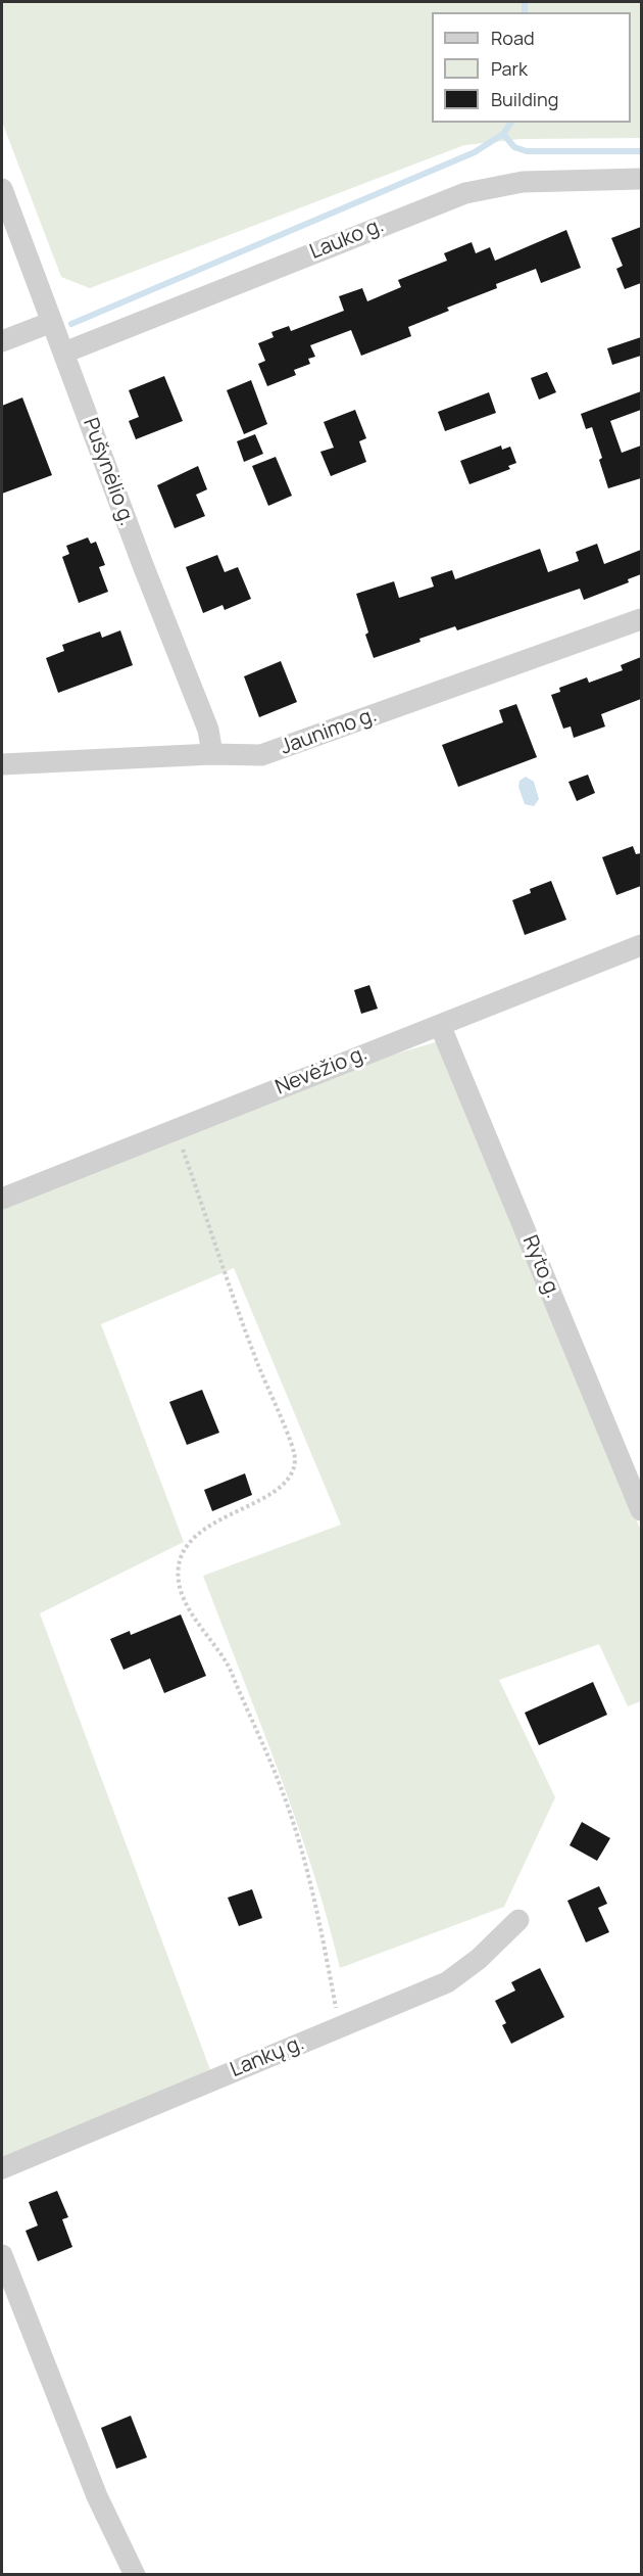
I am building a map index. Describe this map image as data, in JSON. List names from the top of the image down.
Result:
{
  "streets": {
    "street": [
      "Lauko g.",
      "Pušynėlio g.",
      "Jaunimo g.",
      "Nevėžio g.",
      "Ryto g.",
      "Lankų g."
    ]
  },
  "crossings": [
    ["Lauko g.", "Pušynėlio g."],
    ["Pušynėlio g.", "Jaunimo g."],
    ["Nevėžio g.", "Ryto g."]
  ],
  "legend": ["Road", "Park", "Building"]
}
